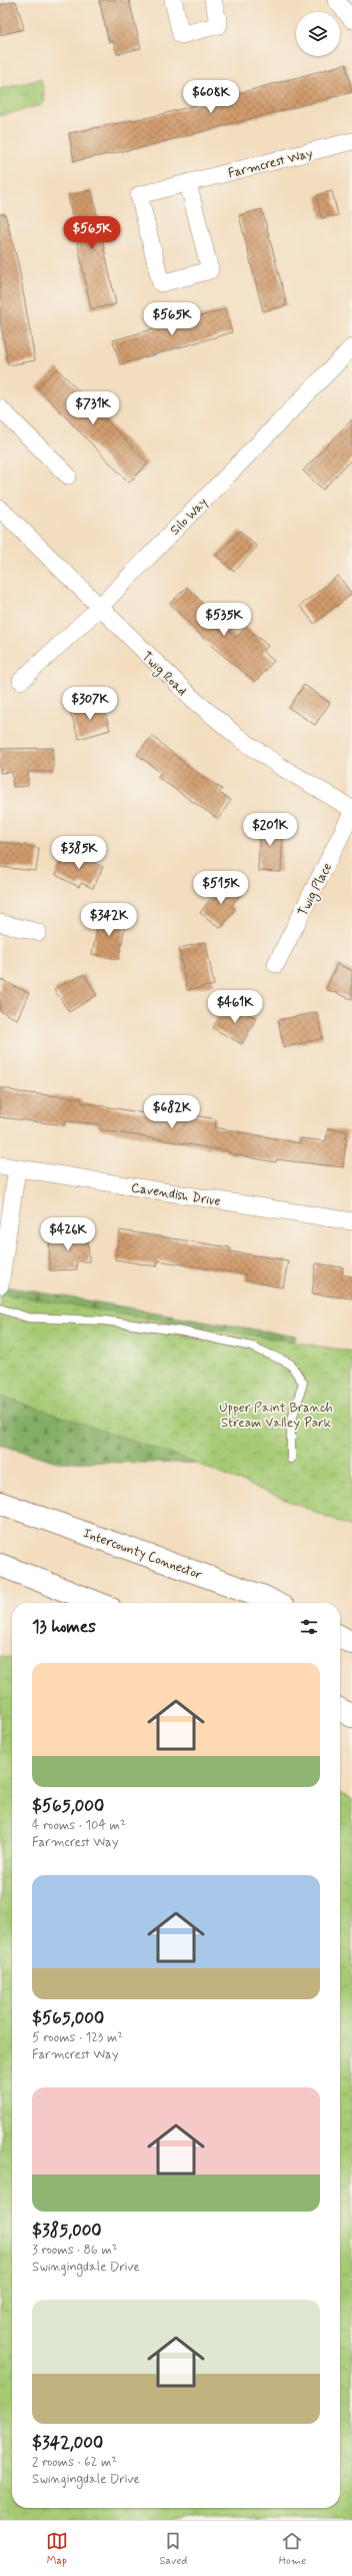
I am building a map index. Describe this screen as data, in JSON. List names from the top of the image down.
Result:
{
  "streets": {
    "highway": ["Intercounty Connector"],
    "street": [
      "Farmcrest Way",
      "Silo Way",
      "Twig Road",
      "Twig Place",
      "Cavendish Drive"
    ]
  },
  "crossings": [
    ["Silo Way", "Twig Road"]
  ],
  "parks": ["Upper Paint Branch Stream Valley Park"],
  "page": {
    "price": [
      "$608K",
      "$565K",
      "$565K",
      "$731K",
      "$535K",
      "$307K",
      "$201K",
      "$385K",
      "$515K",
      "$342K",
      "$461K",
      "$682K",
      "$426K"
    ],
    "heading": "13 homes",
    "list": [
      {
        "name": "$565,000",
        "note": "4 rooms · 104 m² · Farmcrest Way"
      },
      {
        "name": "$565,000",
        "note": "5 rooms · 123 m² · Farmcrest Way"
      },
      {
        "name": "$385,000",
        "note": "3 rooms · 86 m² · Swingingdale Drive"
      },
      {
        "name": "$342,000",
        "note": "2 rooms · 62 m² · Swingingdale Drive"
      }
    ],
    "tabs": ["Map", "Saved", "Home"]
  }
}
